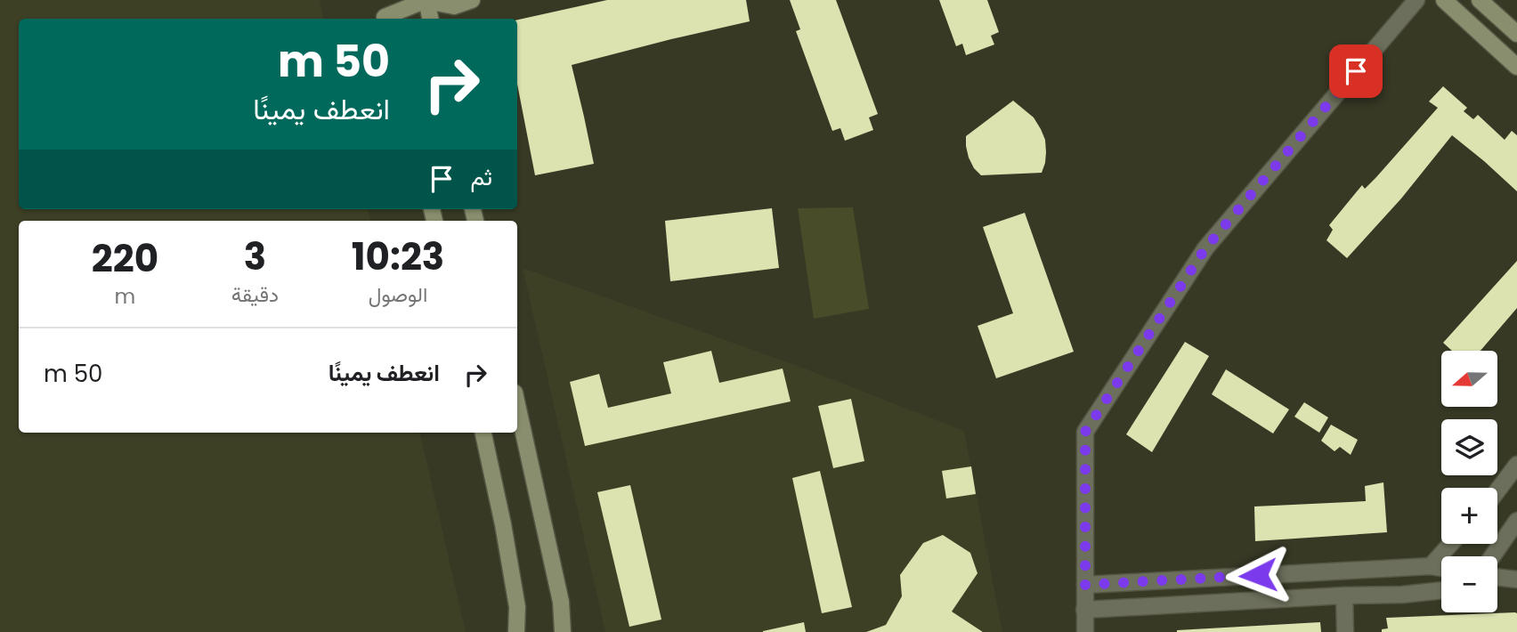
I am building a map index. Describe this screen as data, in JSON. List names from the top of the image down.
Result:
{
  "north": "left",
  "page": {
    "turn": ["50 m", "انعطف يمينًا"],
    "then": "ثم",
    "eta": [
      "10:23",
      "الوصول",
      "3",
      "دقيقة",
      "220",
      "m"
    ],
    "list": [
      {
        "name": "انعطف يمينًا",
        "value": "50 m"
      }
    ],
    "map_buttons": ["+", "−"]
  }
}
